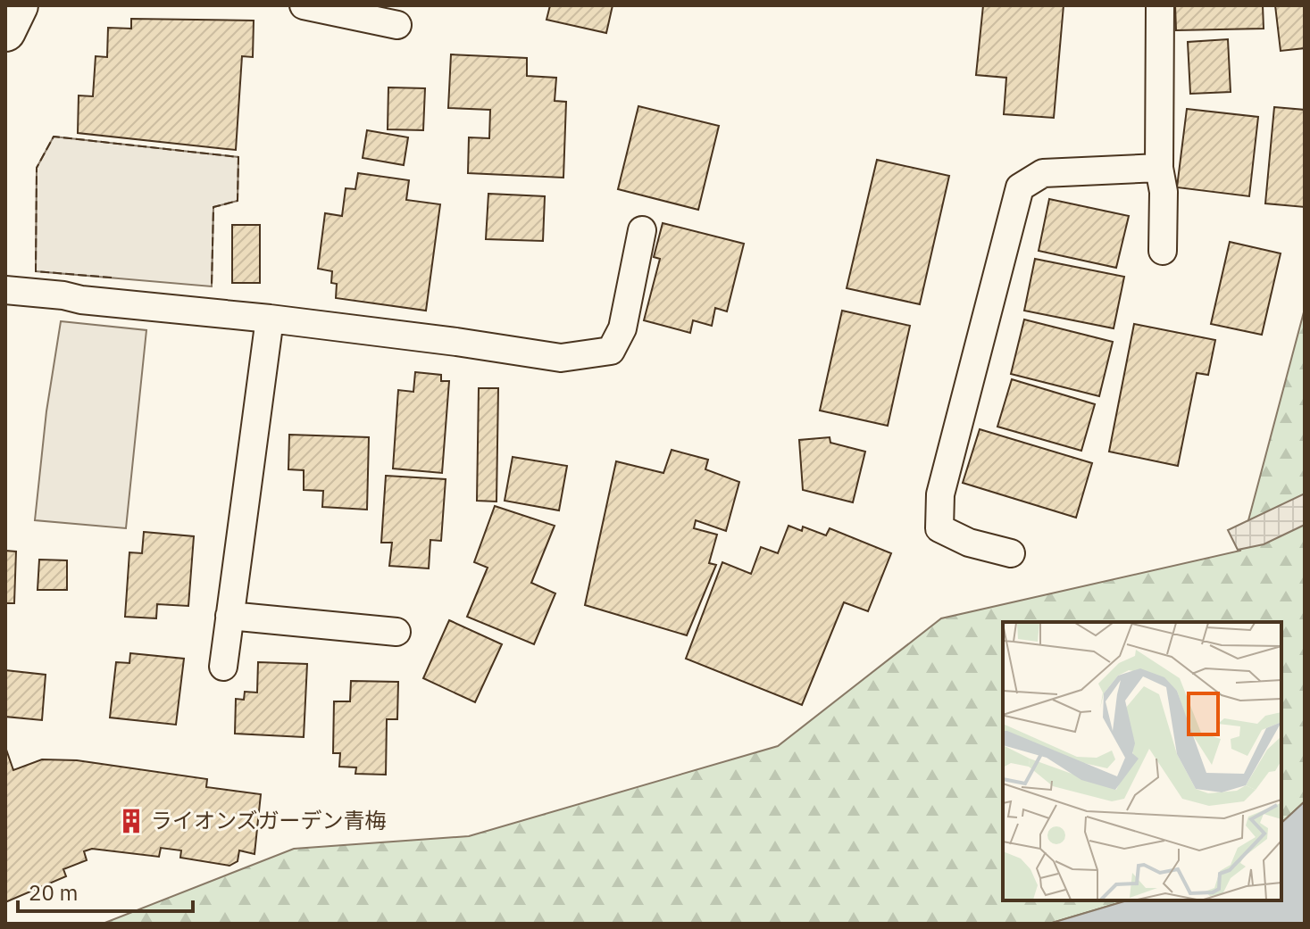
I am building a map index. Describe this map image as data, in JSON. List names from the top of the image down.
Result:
{
  "places": {
    "building": ["ライオンズガーデン青梅"]
  },
  "scale_bar": "20 m"
}
